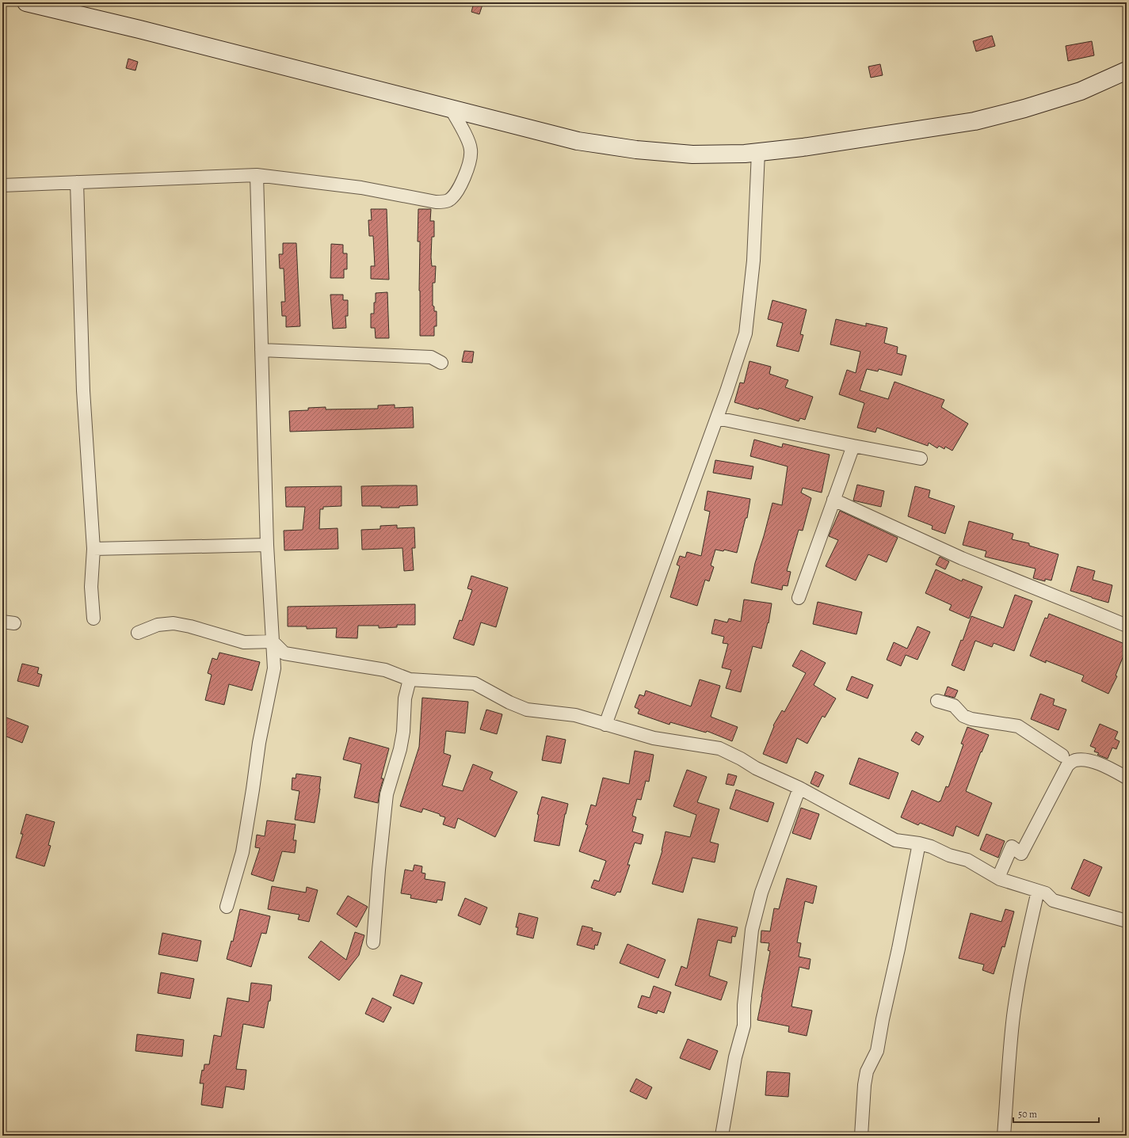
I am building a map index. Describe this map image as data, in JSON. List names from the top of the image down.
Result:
{
  "scale_bar": "50 m"
}
